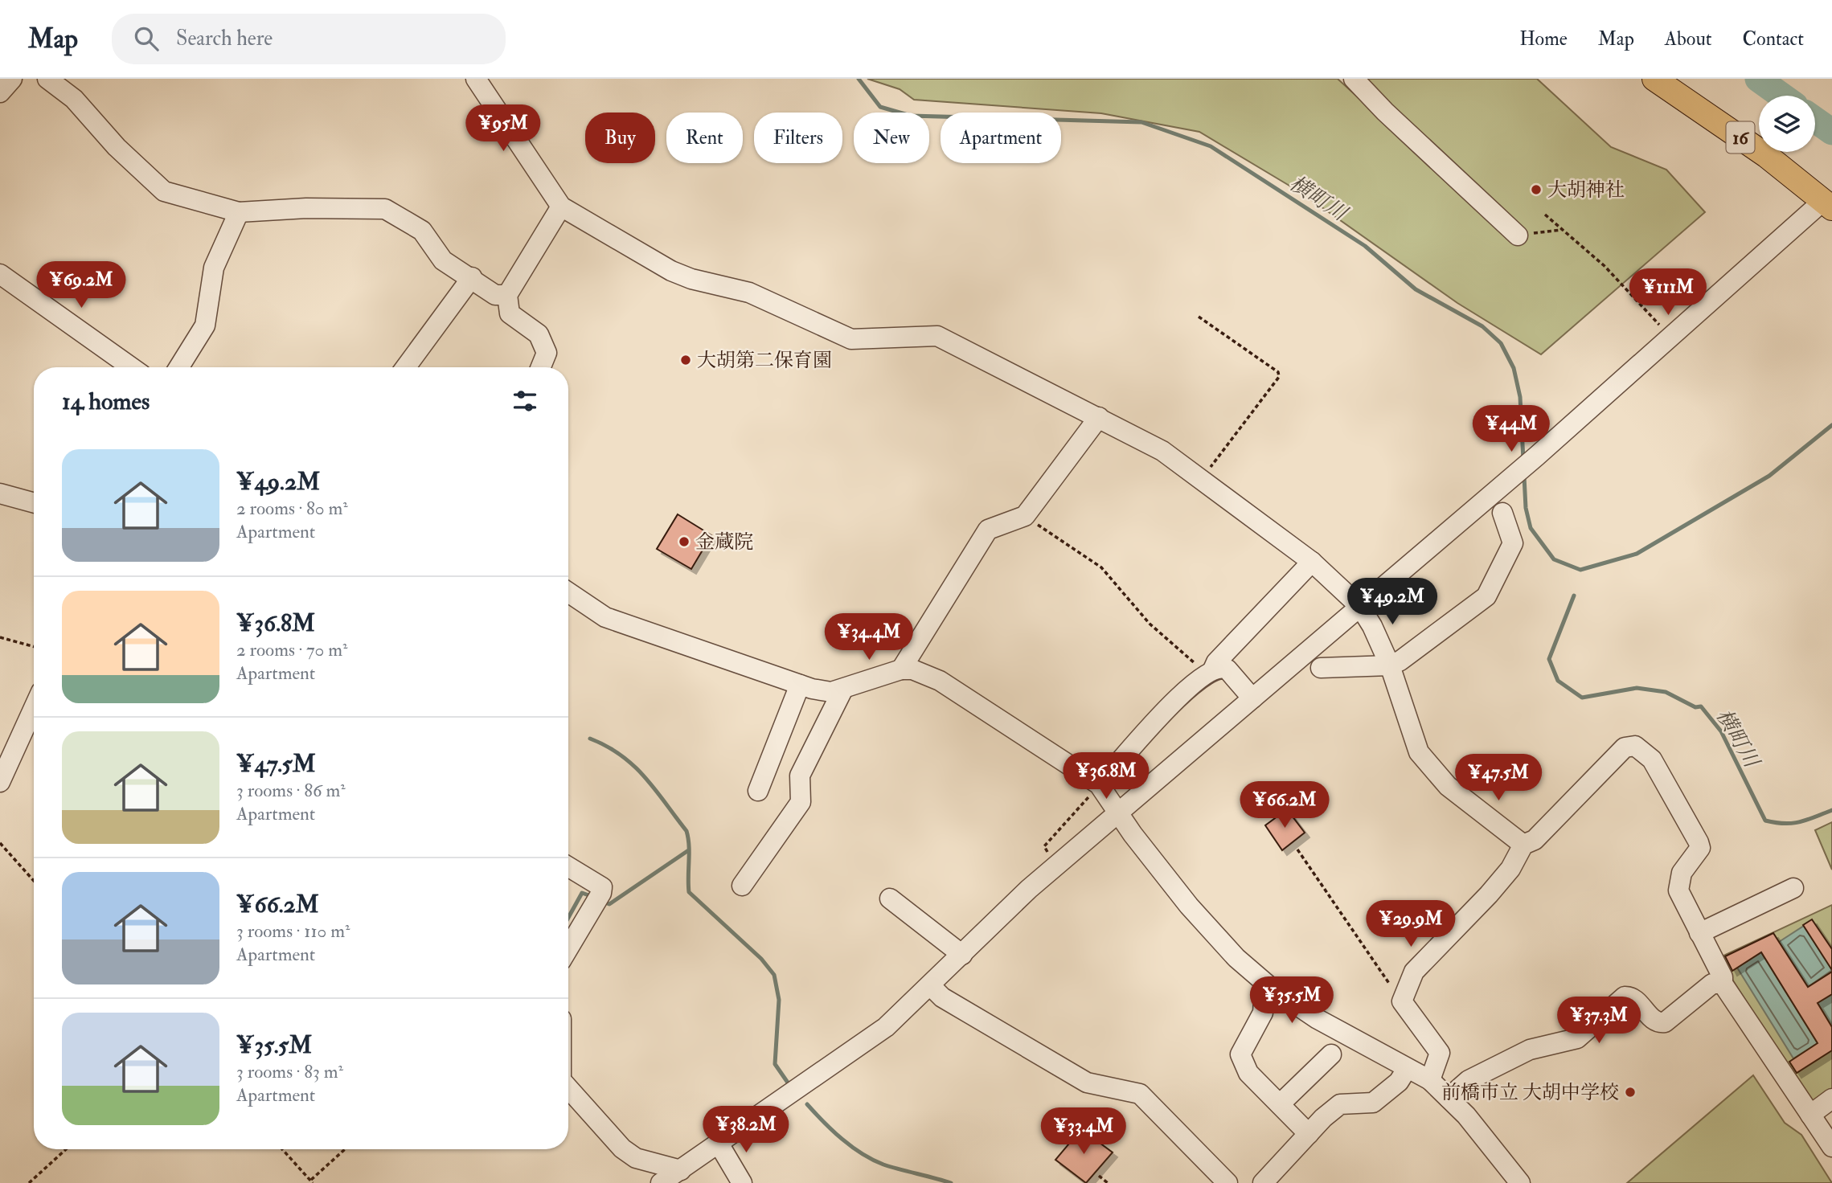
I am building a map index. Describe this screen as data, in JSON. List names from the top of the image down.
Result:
{
  "streets": {
    "main road": ["16"]
  },
  "water": ["横町川"],
  "places": [
    "大胡神社",
    "大胡第二保育園",
    "金蔵院",
    "前橋市立 大胡中学校"
  ],
  "page": {
    "header": "Map",
    "search": "Search here",
    "nav": [
      "Home",
      "Map",
      "About",
      "Contact"
    ],
    "price": [
      "¥95M",
      "¥69.2M",
      "¥111M",
      "¥44M",
      "¥49.2M",
      "¥34.4M",
      "¥36.8M",
      "¥47.5M",
      "¥66.2M",
      "¥29.9M",
      "¥35.5M",
      "¥37.3M",
      "¥38.2M",
      "¥33.4M"
    ],
    "chip": [
      "Buy",
      "Rent",
      "Filters",
      "New",
      "Apartment"
    ],
    "heading": "14 homes",
    "list": [
      {
        "name": "¥49.2M",
        "note": "2 rooms · 80 m² · Apartment"
      },
      {
        "name": "¥36.8M",
        "note": "2 rooms · 70 m² · Apartment"
      },
      {
        "name": "¥47.5M",
        "note": "3 rooms · 86 m² · Apartment"
      },
      {
        "name": "¥66.2M",
        "note": "3 rooms · 110 m² · Apartment"
      },
      {
        "name": "¥35.5M",
        "note": "3 rooms · 83 m² · Apartment"
      }
    ]
  }
}
